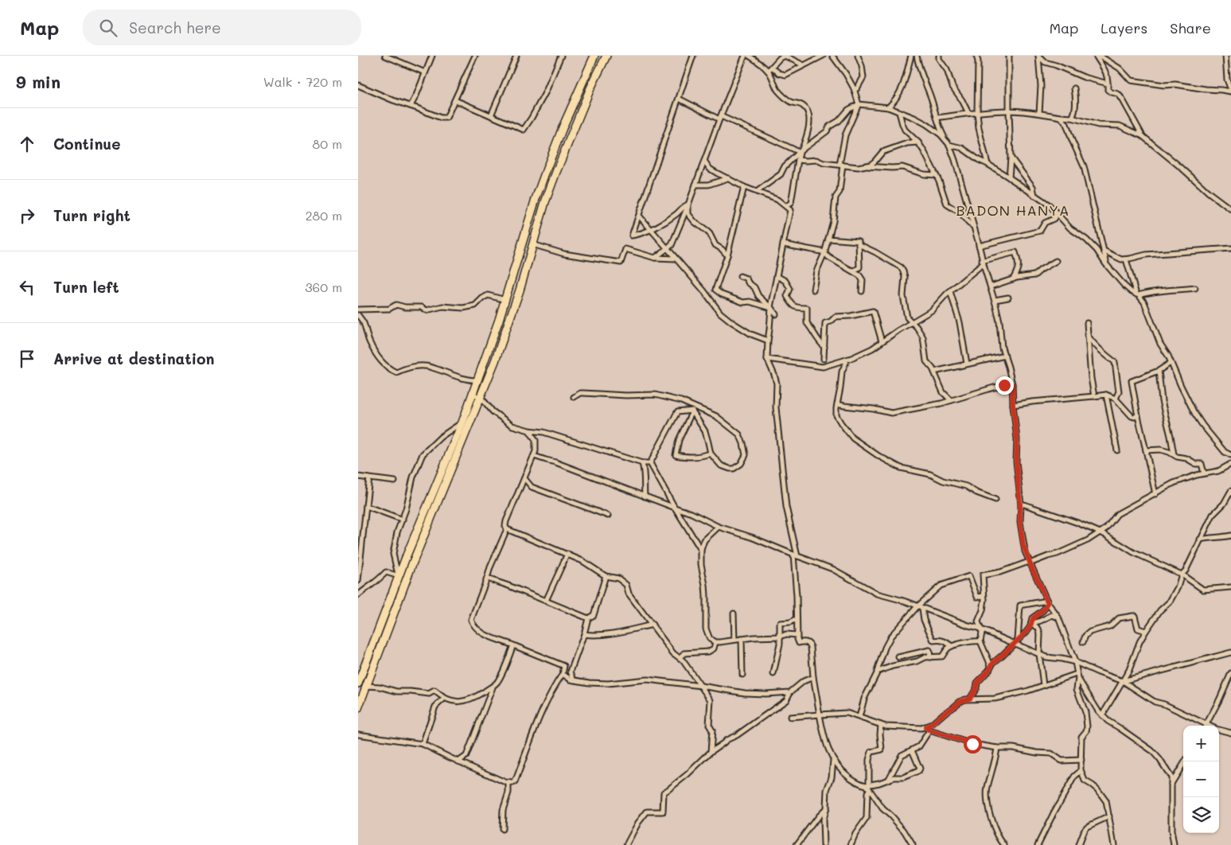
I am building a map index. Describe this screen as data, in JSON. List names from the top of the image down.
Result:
{
  "districts": ["BADON HANYA"],
  "page": {
    "header": "Map",
    "search": "Search here",
    "nav": ["Map", "Layers", "Share"],
    "heading": ["9 min", "Walk · 720 m"],
    "list": [
      ["Continue", "80 m"],
      ["Turn right", "280 m"],
      ["Turn left", "360 m"],
      "Arrive at destination"
    ],
    "map_buttons": ["+", "−"]
  }
}
